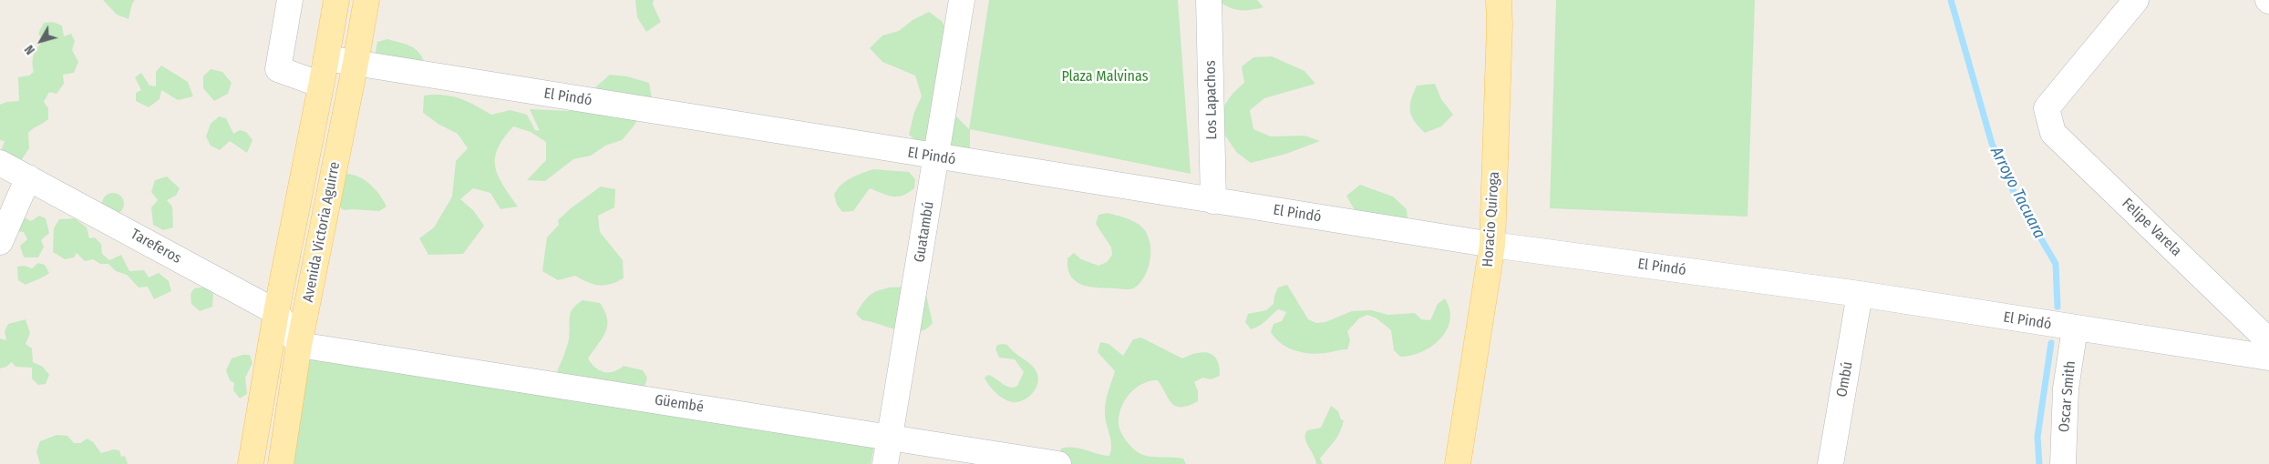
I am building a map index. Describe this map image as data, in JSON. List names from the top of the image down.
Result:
{
  "streets": {
    "main road": ["Horacio Quiroga", "Avenida Victoria Aguirre"],
    "street": [
      "El Pindó",
      "Los Lapachos",
      "Felipe Varela",
      "Guatambú",
      "Tareferos",
      "Ombú",
      "Oscar Smith",
      "Güembé"
    ]
  },
  "crossings": [
    ["El Pindó", "Los Lapachos"],
    ["El Pindó", "Horacio Quiroga"],
    ["El Pindó", "Avenida Victoria Aguirre"],
    ["El Pindó", "Guatambú"],
    ["El Pindó", "Ombú"],
    ["El Pindó", "Oscar Smith"],
    ["Avenida Victoria Aguirre", "Tareferos"],
    ["Avenida Victoria Aguirre", "Güembé"],
    ["Guatambú", "Güembé"],
    ["Tareferos", "Güembé"]
  ],
  "water": ["Arroyo Tacuara"],
  "parks": ["Plaza Malvinas"],
  "north": "bottom left"
}
